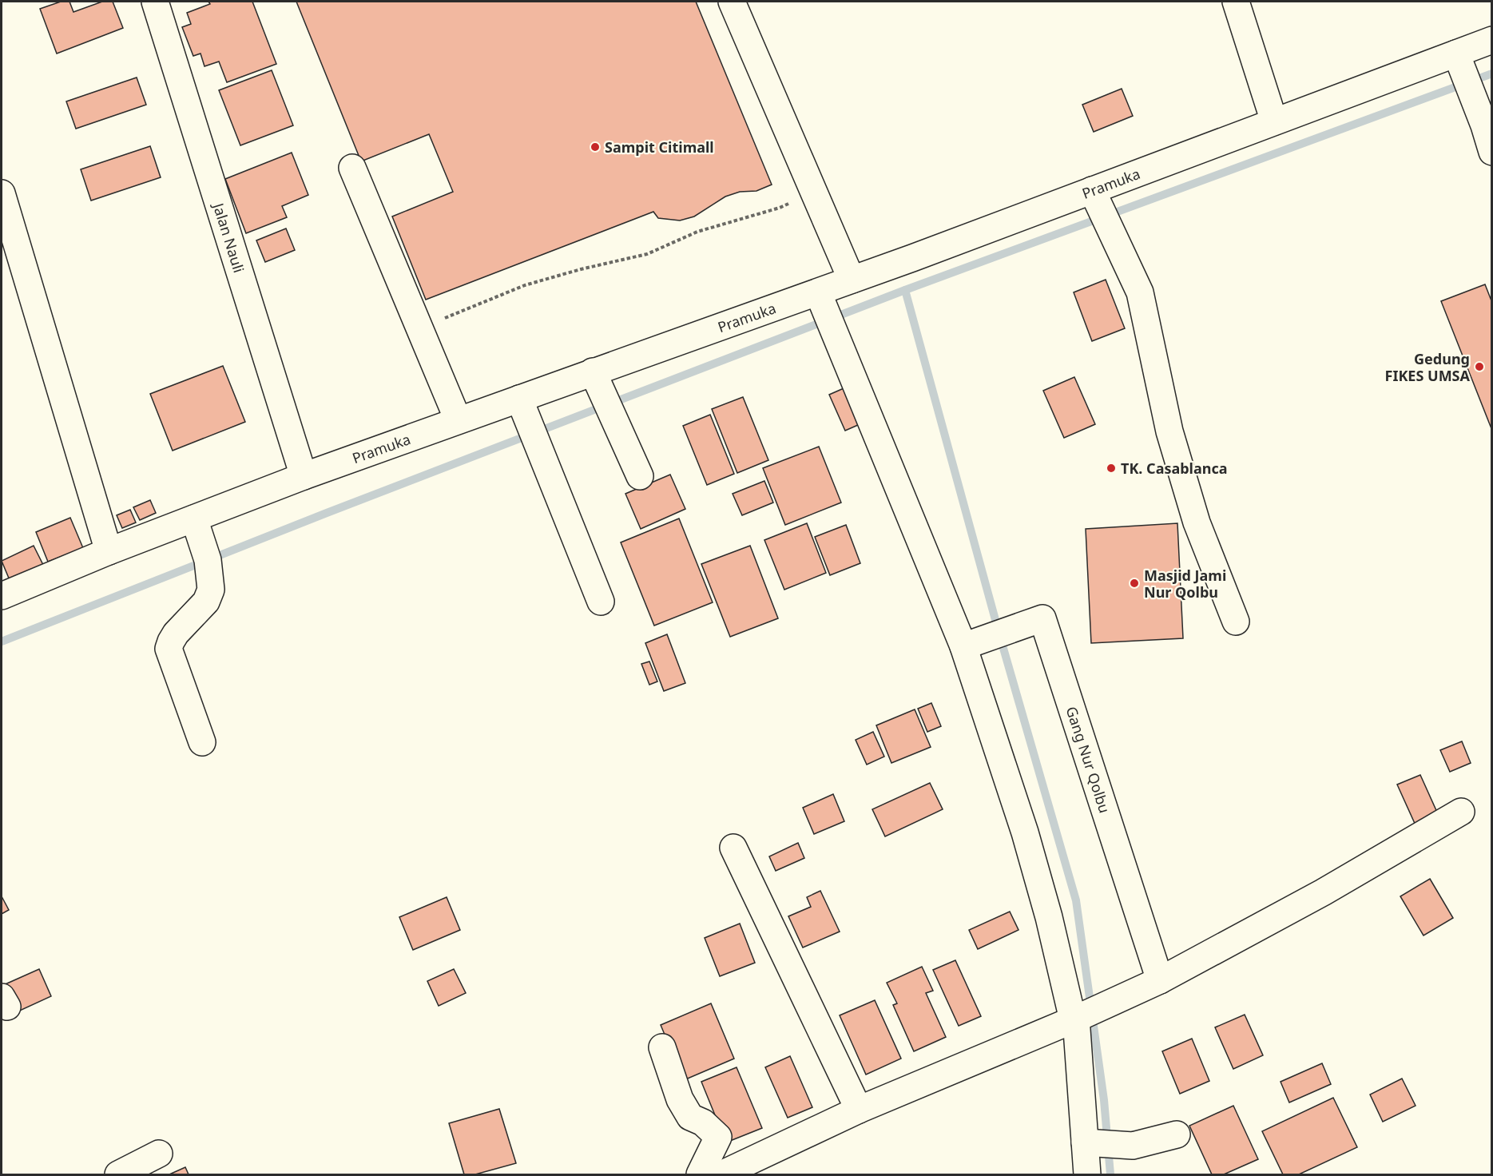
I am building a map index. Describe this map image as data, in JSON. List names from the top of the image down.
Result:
{
  "streets": {
    "street": ["Pramuka", "Jalan Nauli", "Gang Nur Qolbu"]
  },
  "crossings": [
    ["Pramuka", "Jalan Nauli"]
  ],
  "places": [
    "Sampit Citimall",
    "Gedung FIKES UMSA",
    "TK. Casablanca",
    "Masjid Jami Nur Qolbu"
  ]
}
